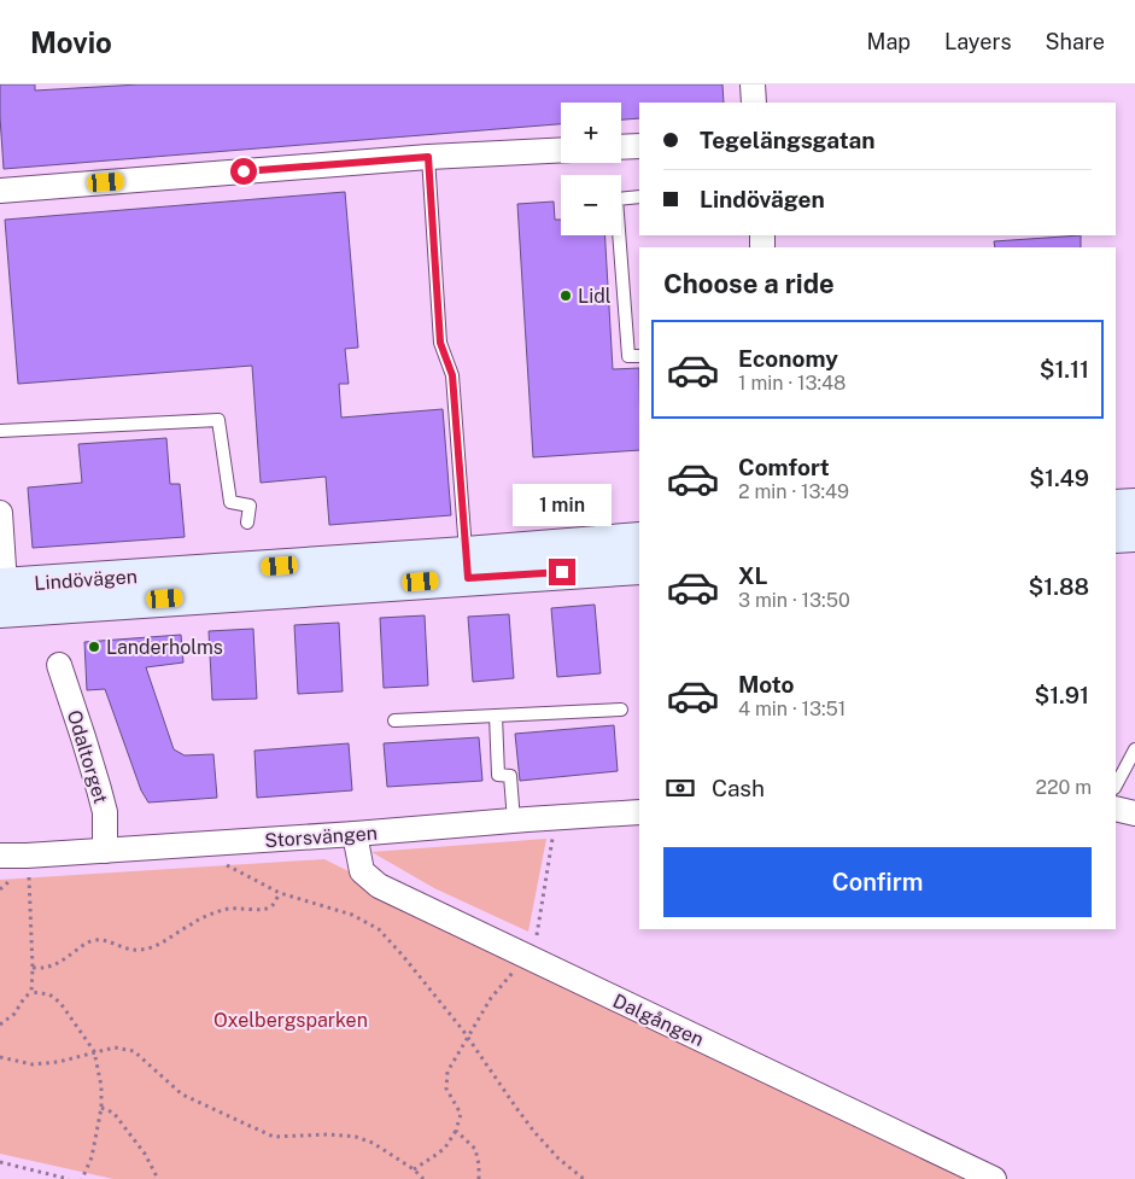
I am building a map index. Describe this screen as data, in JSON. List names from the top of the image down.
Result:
{
  "streets": {
    "main road": ["Lindövägen"],
    "street": ["Odaltorget", "Storsvängen", "Dalgången"]
  },
  "crossings": [
    ["Odaltorget", "Storsvängen"],
    ["Storsvängen", "Dalgången"]
  ],
  "parks": ["Oxelbergsparken"],
  "places": ["Lidl", "Landerholms"],
  "page": {
    "header": "Movio",
    "nav": ["Map", "Layers", "Share"],
    "map_buttons": ["+", "−"],
    "banner": ["Tegelängsgatan", "Lindövägen"],
    "heading": "Choose a ride",
    "list": [
      {
        "name": "Economy",
        "note": "1 min · 13:48",
        "value": "$1.11"
      },
      {
        "name": "Comfort",
        "note": "2 min · 13:49",
        "value": "$1.49"
      },
      {
        "name": "XL",
        "note": "3 min · 13:50",
        "value": "$1.88"
      },
      {
        "name": "Moto",
        "note": "4 min · 13:51",
        "value": "$1.91"
      }
    ],
    "bubble": "1 min",
    "pay": ["Cash", "220 m"],
    "buttons": "Confirm"
  }
}
